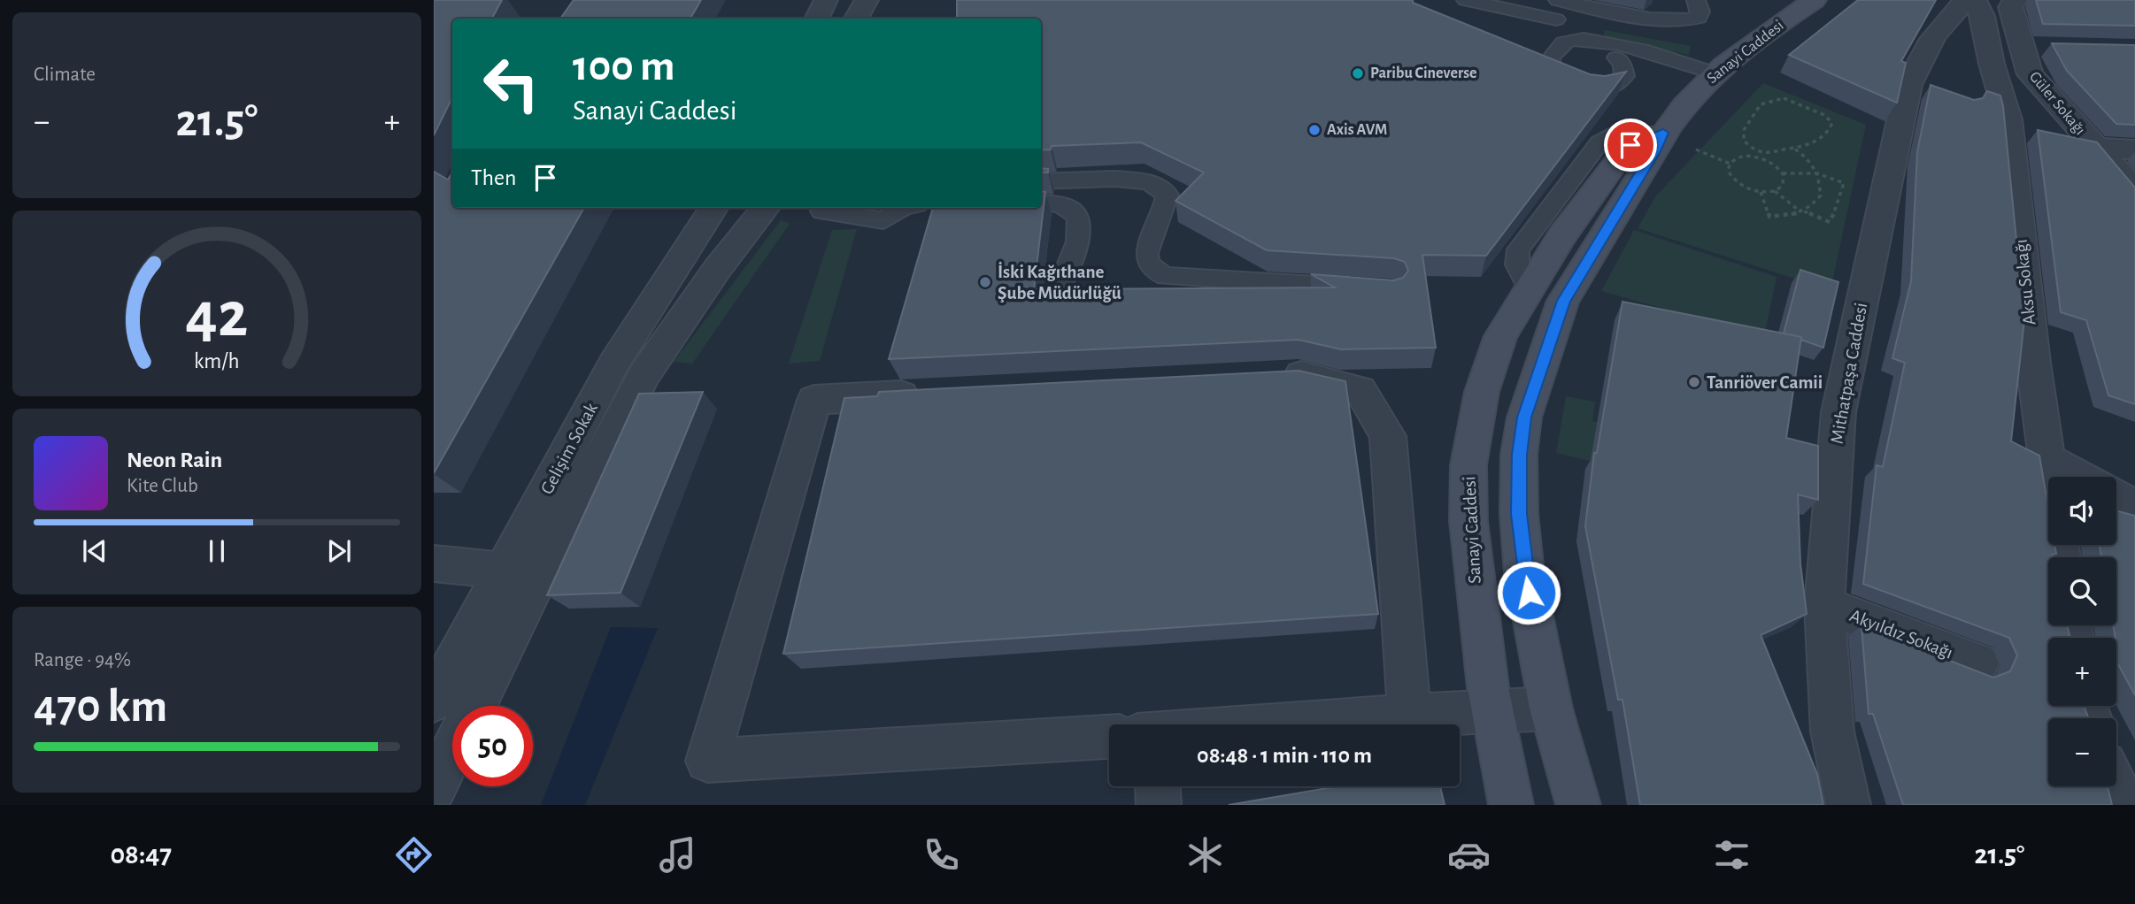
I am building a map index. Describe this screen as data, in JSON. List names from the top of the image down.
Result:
{
  "streets": {
    "main road": ["Sanayi Caddesi"],
    "street": [
      "Güler Sokağı",
      "Aksu Sokağı",
      "Mithatpaşa Caddesi",
      "Gelişim Sokak",
      "Akyıldız Sokağı"
    ]
  },
  "crossings": [
    ["Mithatpaşa Caddesi", "Akyıldız Sokağı"]
  ],
  "places": [
    "Paribu Cineverse",
    "Axis AVM",
    "İski Kağıthane Şube Müdürlüğü",
    "Tanriöver Camii"
  ],
  "page": {
    "tile": [
      "Climate",
      ["Range · 94%", "470 km"]
    ],
    "turn": ["100 m", "Sanayi Caddesi"],
    "heat": ["−", "21.5°", "+"],
    "then": "Then",
    "song": ["Neon Rain", "Kite Club"],
    "map_buttons": ["+", "−"],
    "limit": "50",
    "trip": "08:48 · 1 min · 110 m",
    "tabs": ["08:47", "21.5°"],
    "gauge": ["42", "km/h"]
  }
}
